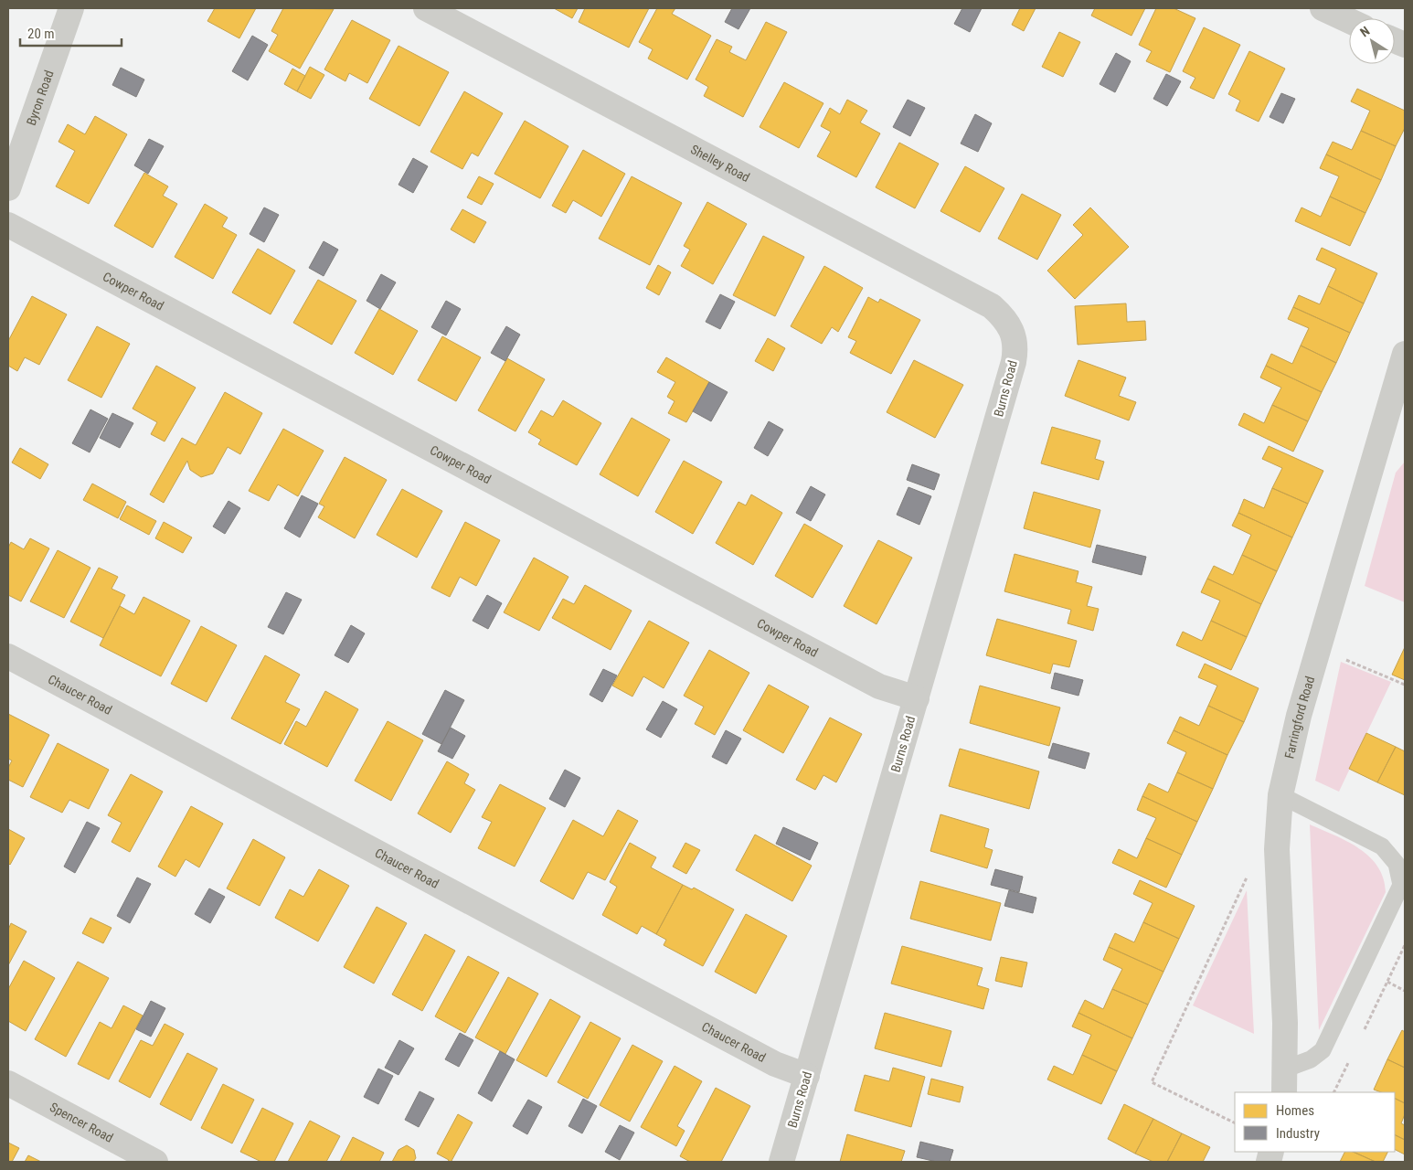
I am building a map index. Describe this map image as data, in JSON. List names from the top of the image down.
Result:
{
  "streets": {
    "street": [
      "Byron Road",
      "Shelley Road",
      "Cowper Road",
      "Burns Road",
      "Chaucer Road",
      "Farringford Road",
      "Spencer Road"
    ]
  },
  "crossings": [
    ["Shelley Road", "Burns Road"],
    ["Cowper Road", "Burns Road"],
    ["Burns Road", "Chaucer Road"]
  ],
  "legend": ["Homes", "Industry"],
  "scale_bar": "20 m",
  "north": "top left"
}
